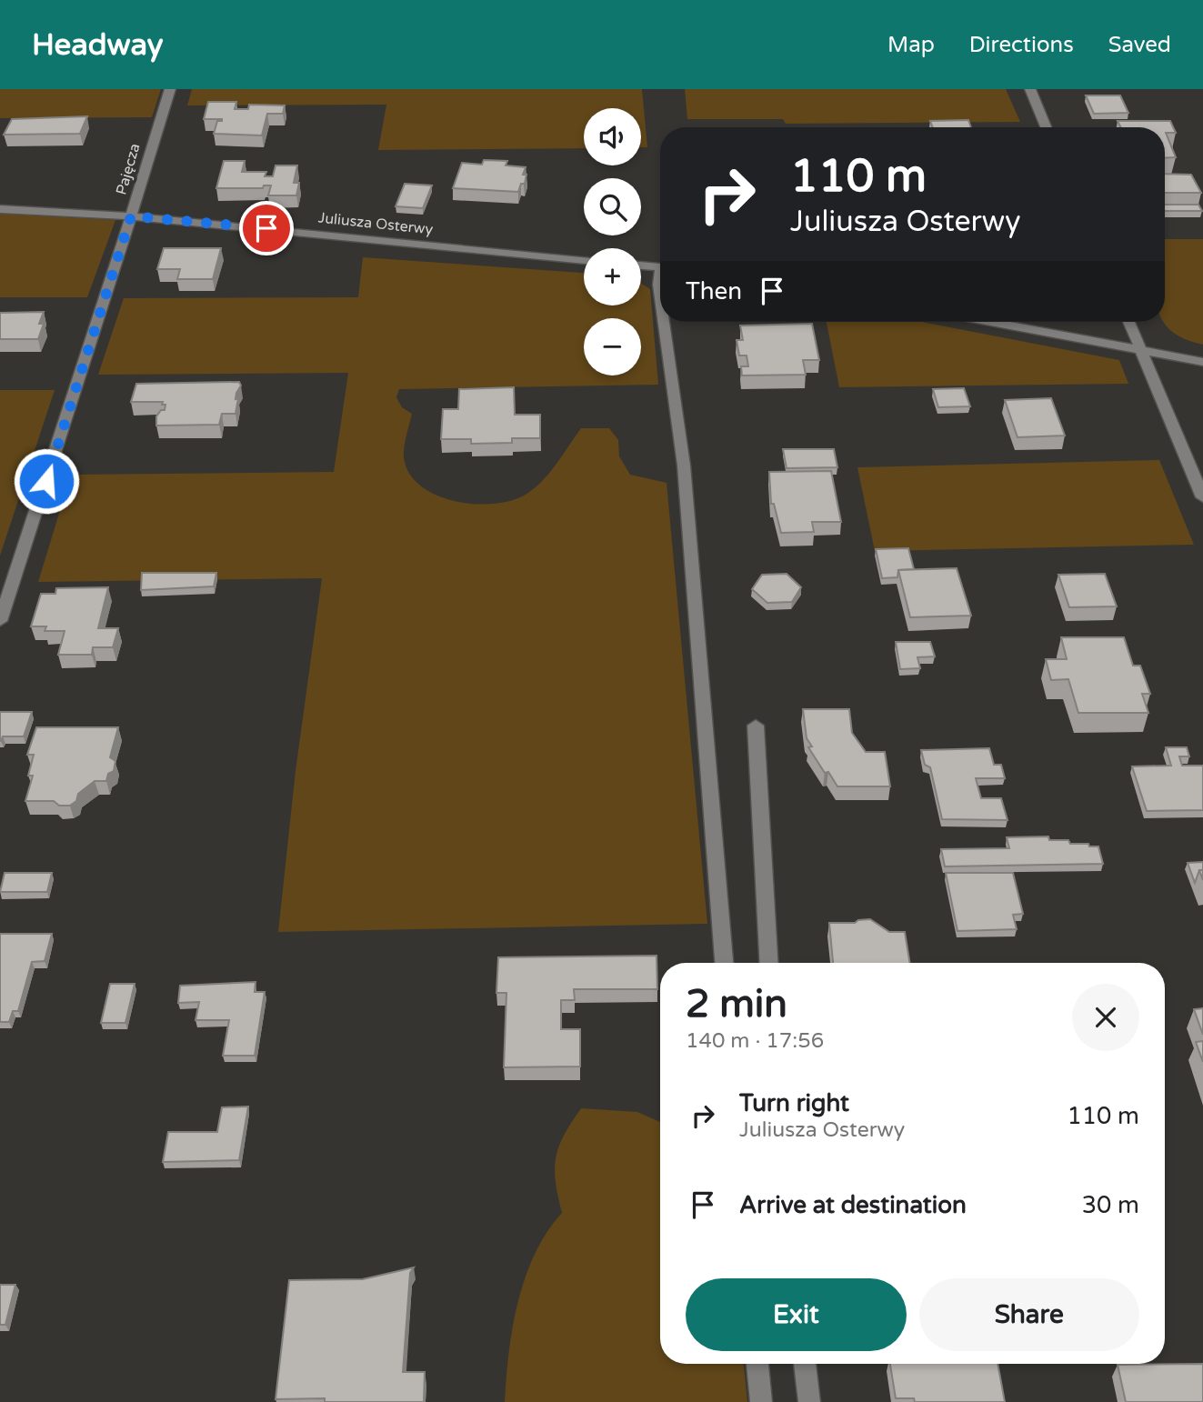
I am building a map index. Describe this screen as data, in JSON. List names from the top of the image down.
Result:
{
  "streets": {
    "street": ["Pajęcza", "Juliusza Osterwy"]
  },
  "crossings": [
    ["Pajęcza", "Juliusza Osterwy"]
  ],
  "page": {
    "header": "Headway",
    "nav": ["Map", "Directions", "Saved"],
    "map_buttons": ["+", "−"],
    "turn": ["110 m", "Juliusza Osterwy"],
    "then": "Then",
    "heading": ["2 min", "140 m · 17:56"],
    "list": [
      {
        "name": "Turn right",
        "note": "Juliusza Osterwy",
        "value": "110 m"
      },
      {
        "name": "Arrive at destination",
        "value": "30 m"
      }
    ],
    "buttons": ["Exit", "Share"]
  }
}
